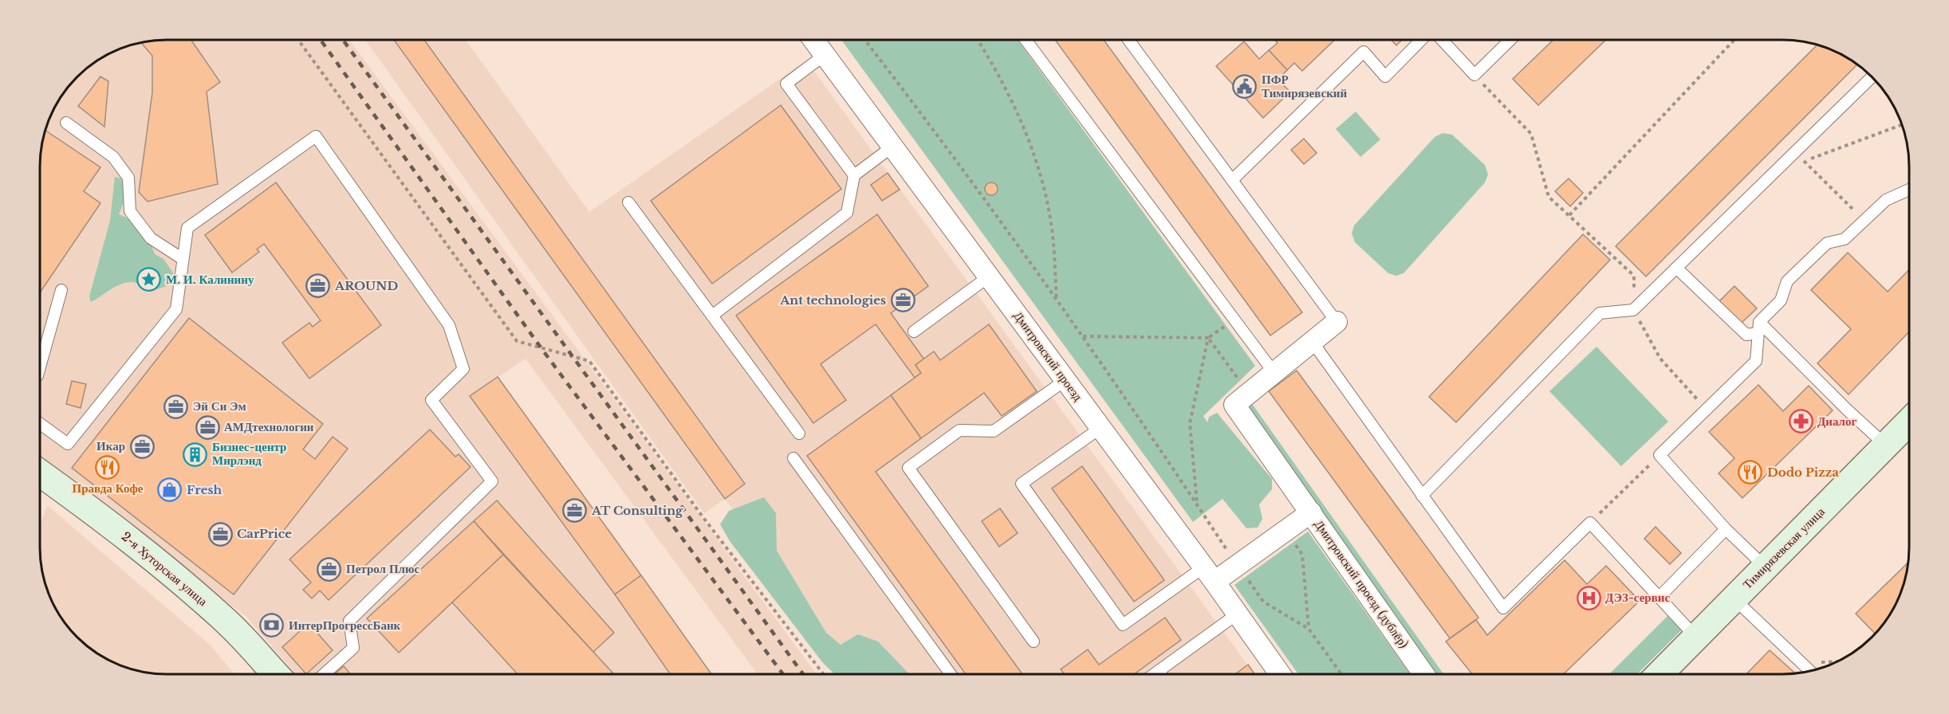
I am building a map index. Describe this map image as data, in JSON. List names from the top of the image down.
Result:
{
  "streets": {
    "main road": ["Тимирязевская улица", "2-я Хуторская улица"],
    "street": ["Дмитровский проезд", "Дмитровский проезд (дублёр)"]
  },
  "crossings": [
    ["Дмитровский проезд", "Дмитровский проезд (дублёр)"]
  ],
  "places": {
    "public building": ["ПФР Тимирязевский"],
    "place": ["М. И. Калинину"],
    "office": [
      "AROUND",
      "Ant technologies",
      "Эй Си Эм",
      "АМДтехнологии",
      "Икар",
      "AT Consulting",
      "CarPrice",
      "Петрол Плюс"
    ],
    "pharmacy": ["Диалог"],
    "building": ["Бизнес-центр Мирлэнд"],
    "restaurant": ["Правда Кофе", "Dodo Pizza"],
    "shop": ["Fresh"],
    "hospital": ["ДЭЗ-сервис"],
    "bank": ["ИнтерПрогрессБанк"]
  }
}
